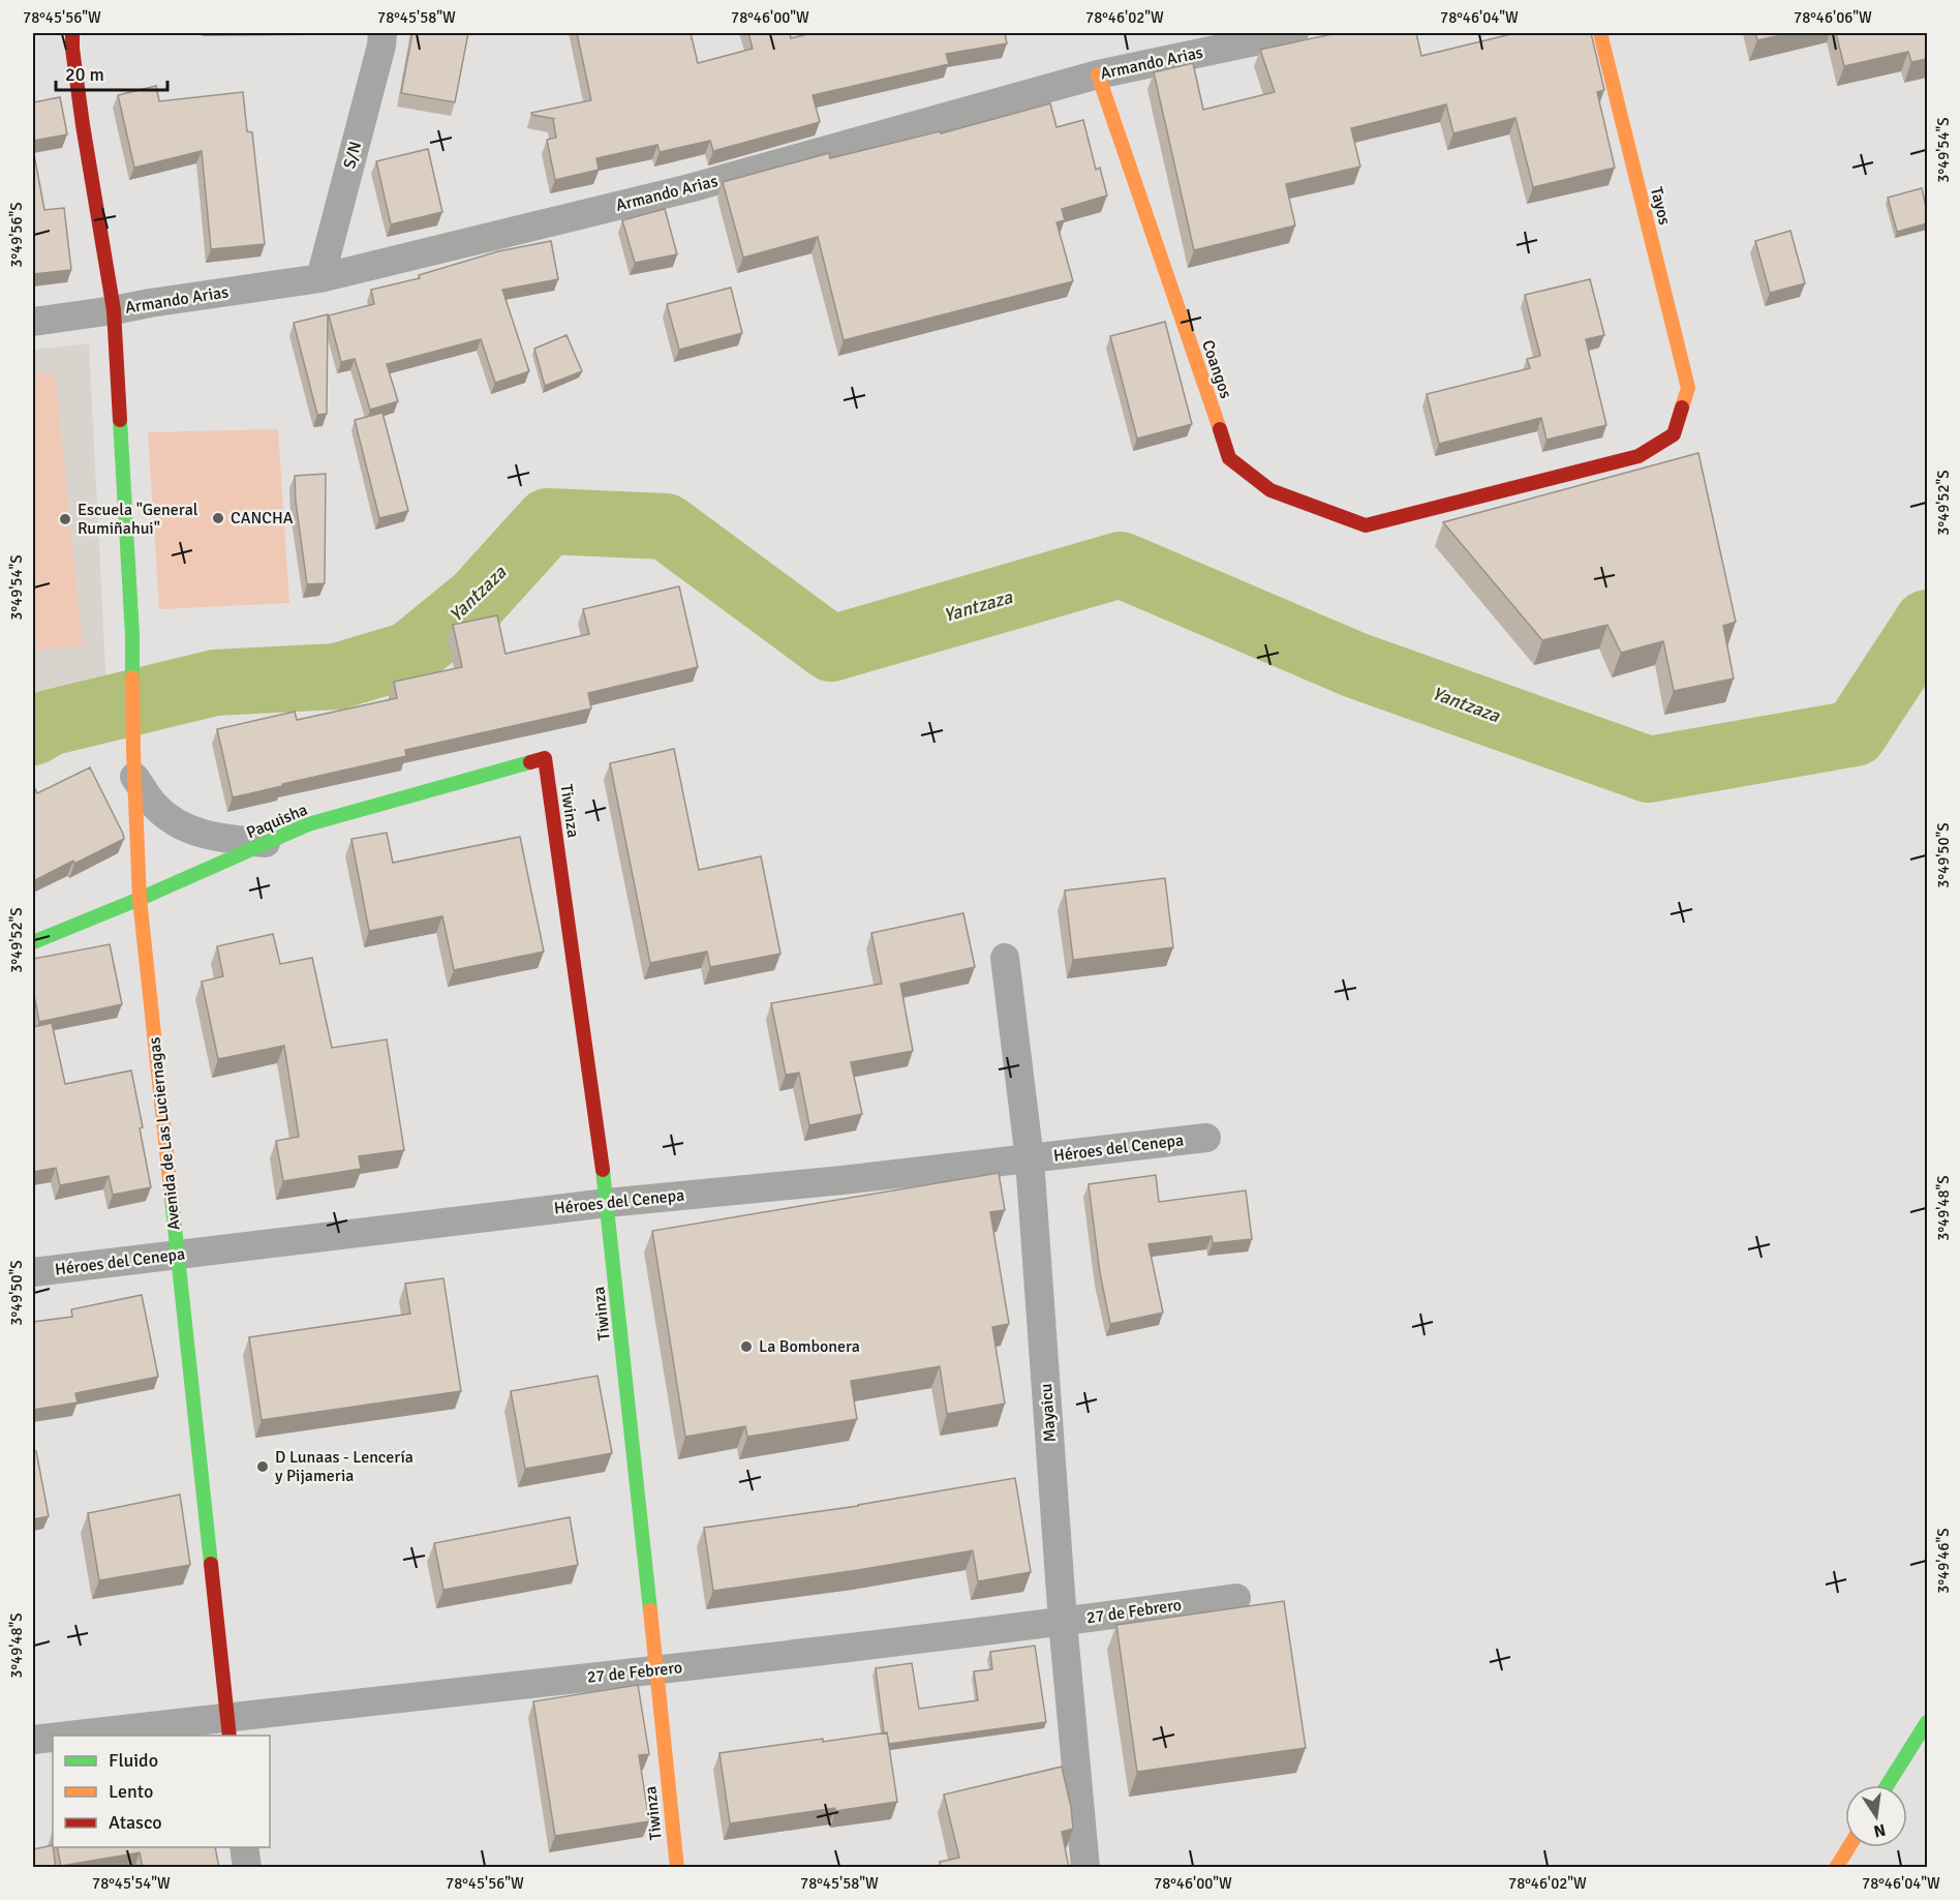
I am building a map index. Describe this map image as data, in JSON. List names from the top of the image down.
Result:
{
  "streets": {
    "main road": [
      "Tayos",
      "Coangos",
      "Tiwinza",
      "Paquisha",
      "Avenida de Las Luciernagas"
    ],
    "street": [
      "Armando Arias",
      "S/N",
      "Héroes del Cenepa",
      "Mayaicu",
      "27 de Febrero"
    ]
  },
  "crossings": [
    ["Armando Arias", "S/N"],
    ["Armando Arias", "Coangos"],
    ["Armando Arias", "Avenida de Las Luciernagas"],
    ["Tayos", "Coangos"],
    ["Tiwinza", "Paquisha"],
    ["Tiwinza", "Héroes del Cenepa"],
    ["Tiwinza", "27 de Febrero"],
    ["Paquisha", "Avenida de Las Luciernagas"],
    ["Avenida de Las Luciernagas", "Héroes del Cenepa"],
    ["Avenida de Las Luciernagas", "27 de Febrero"],
    ["Héroes del Cenepa", "Mayaicu"],
    ["Mayaicu", "27 de Febrero"]
  ],
  "water": ["Yantzaza"],
  "places": [
    "CANCHA",
    "Escuela \"General Rumiñahui\"",
    "La Bombonera",
    "D Lunaas - Lencería y Pijameria"
  ],
  "legend": ["Fluido", "Lento", "Atasco"],
  "scale_bar": "20 m",
  "north": "bottom",
  "coordinates": [
    "78°45'56\"W",
    "78°45'58\"W",
    "78°46'00\"W",
    "78°46'02\"W",
    "78°46'04\"W",
    "78°46'06\"W",
    "3°49'54\"S",
    "3°49'56\"S",
    "3°49'52\"S",
    "3°49'50\"S",
    "3°49'48\"S",
    "3°49'46\"S",
    "78°45'54\"W"
  ]
}
